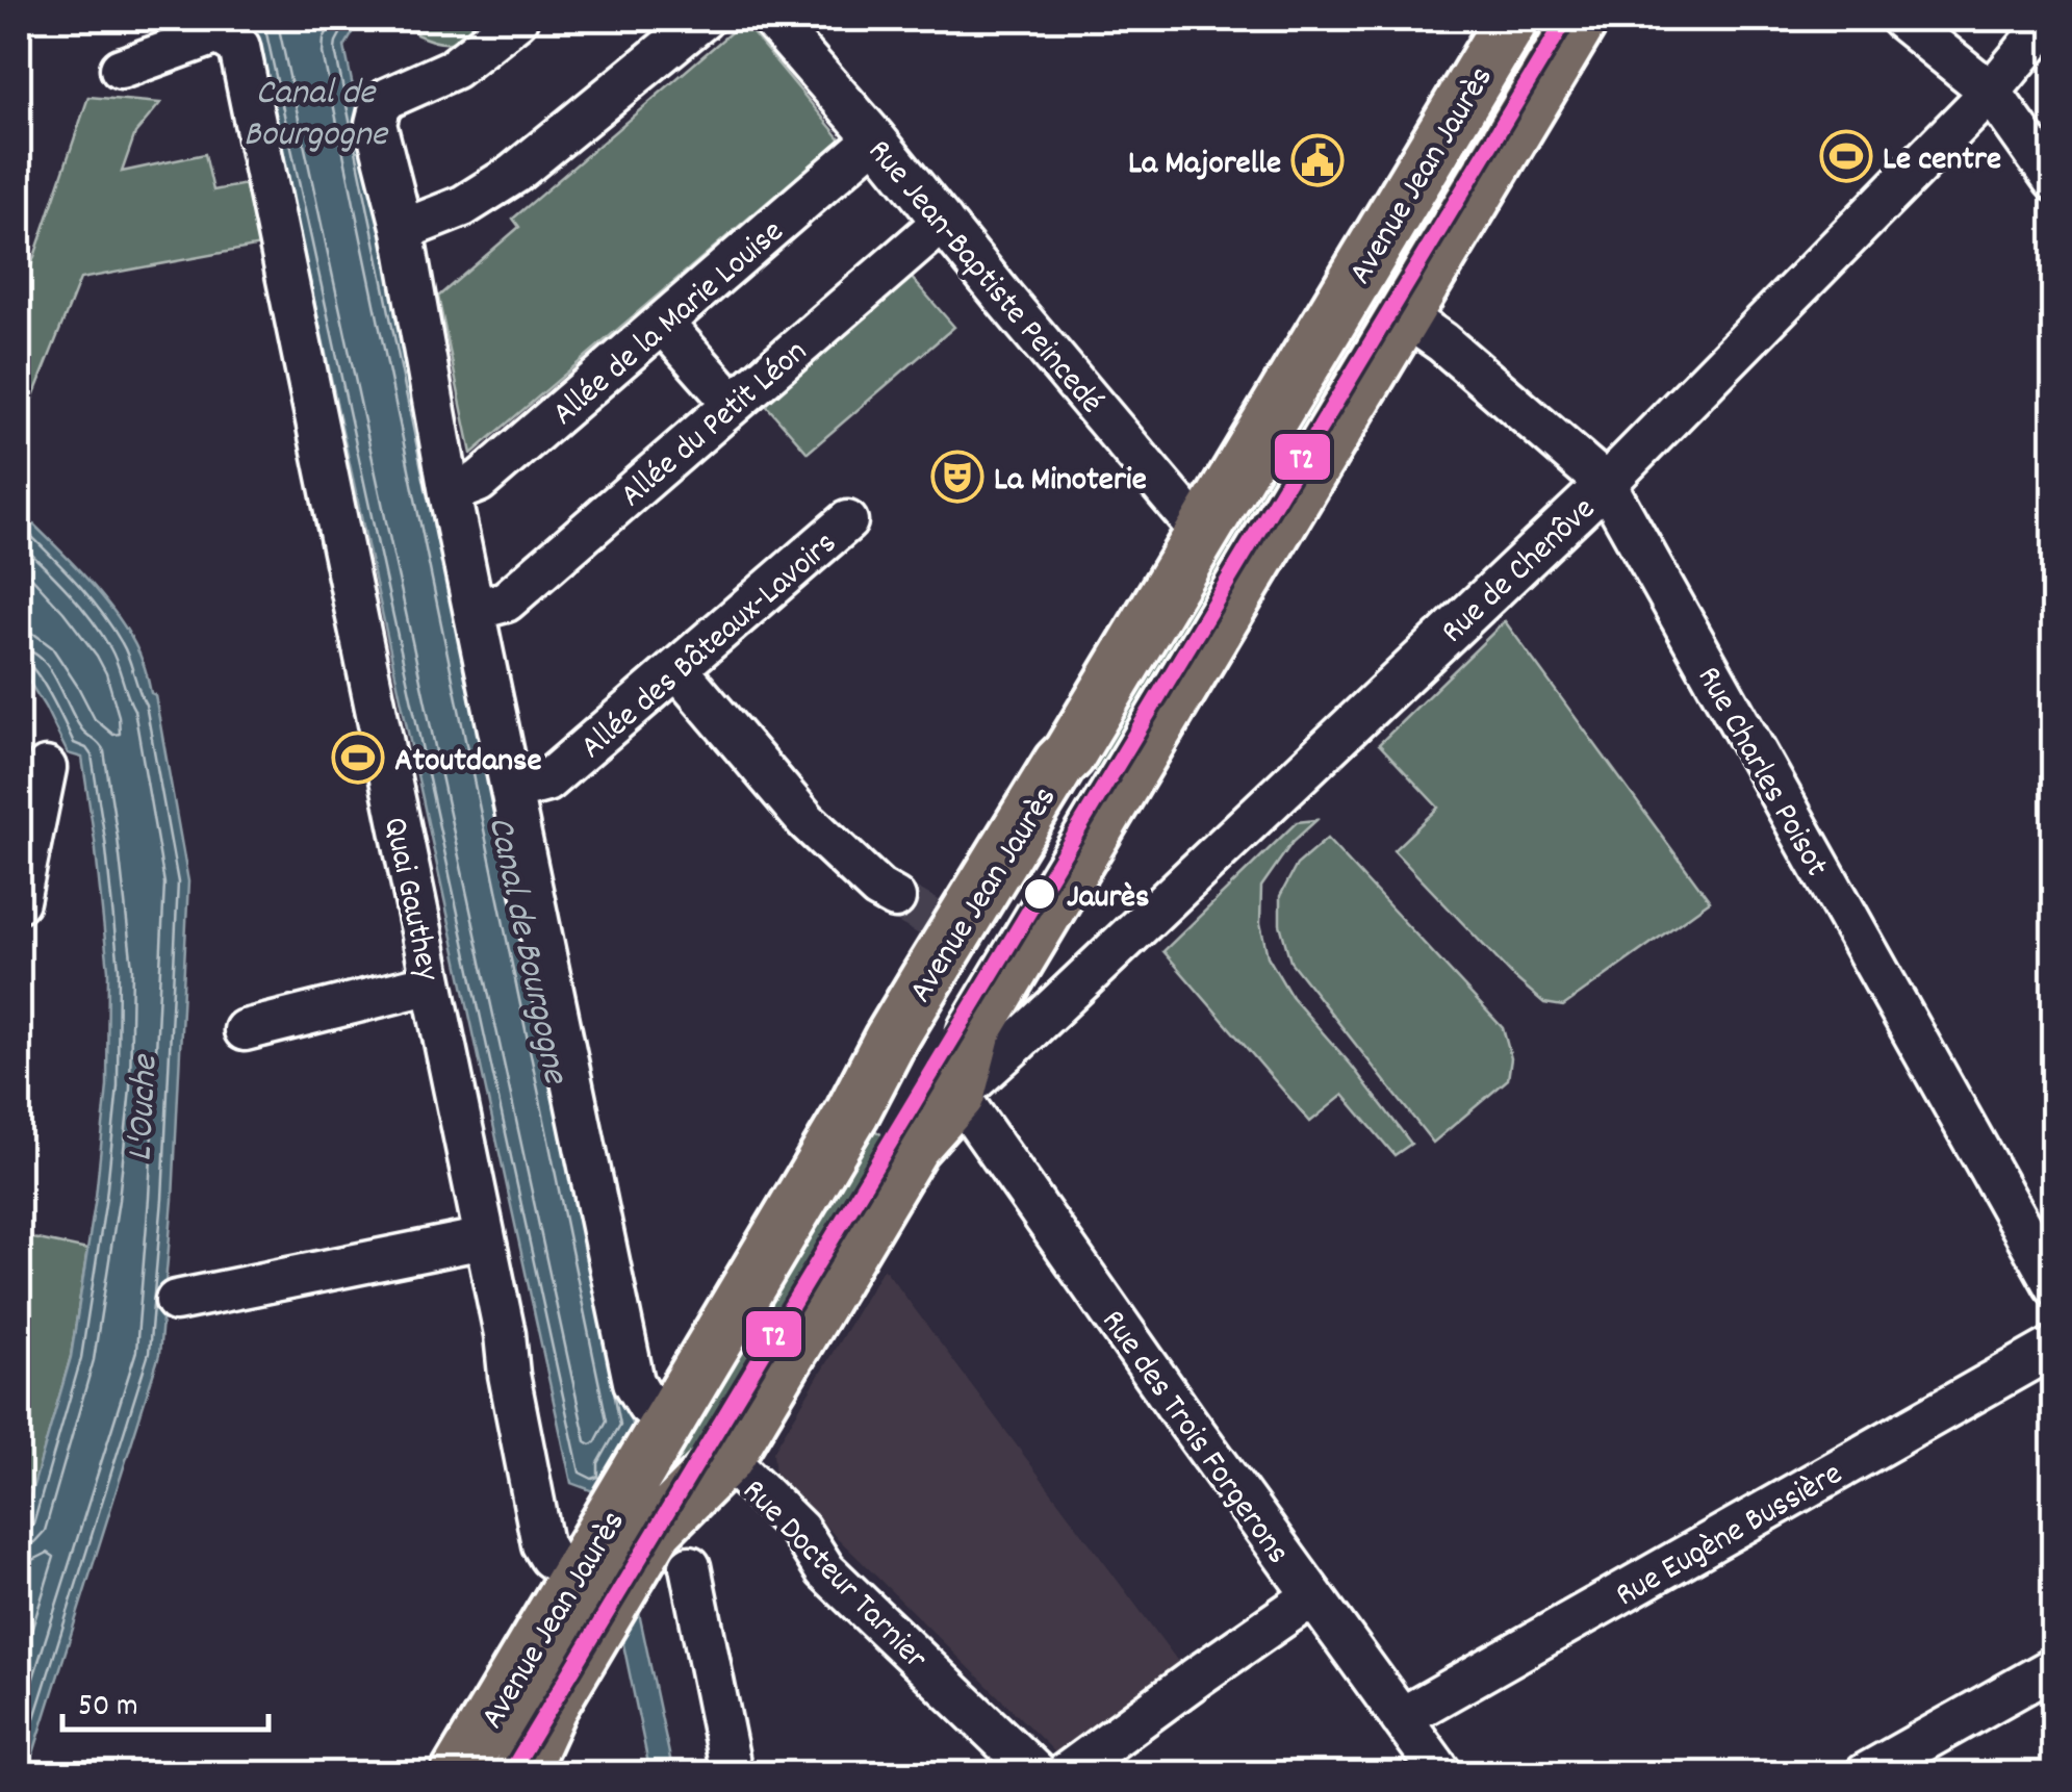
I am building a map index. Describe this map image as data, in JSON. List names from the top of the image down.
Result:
{
  "streets": {
    "main road": ["Avenue Jean Jaurès"],
    "street": [
      "Rue Jean-Baptiste Peincedé",
      "Allée de la Marie Louise",
      "Allée du Petit Léon",
      "Rue de Chenôve",
      "Allée des Bâteaux-Lavoirs",
      "Rue Charles Poisot",
      "Quai Gauthey",
      "Rue des Trois Forgerons",
      "Rue Eugène Bussière",
      "Rue Docteur Tarnier"
    ]
  },
  "crossings": [
    ["Avenue Jean Jaurès", "Rue Jean-Baptiste Peincedé"],
    ["Avenue Jean Jaurès", "Rue de Chenôve"],
    ["Avenue Jean Jaurès", "Rue Charles Poisot"],
    ["Avenue Jean Jaurès", "Quai Gauthey"],
    ["Avenue Jean Jaurès", "Rue des Trois Forgerons"],
    ["Avenue Jean Jaurès", "Rue Docteur Tarnier"],
    ["Rue Jean-Baptiste Peincedé", "Allée de la Marie Louise"],
    ["Rue Jean-Baptiste Peincedé", "Allée du Petit Léon"],
    ["Rue de Chenôve", "Rue Charles Poisot"],
    ["Rue de Chenôve", "Rue des Trois Forgerons"],
    ["Rue des Trois Forgerons", "Rue Eugène Bussière"]
  ],
  "water": ["Canal de Bourgogne", "L'Ouche"],
  "places": {
    "sports": ["Le centre", "Atoutdanse"],
    "public building": ["La Majorelle"],
    "theatre": ["La Minoterie"],
    "other": ["Jaurès"]
  },
  "lines": ["transit line T2"],
  "scale_bar": "50 m"
}
